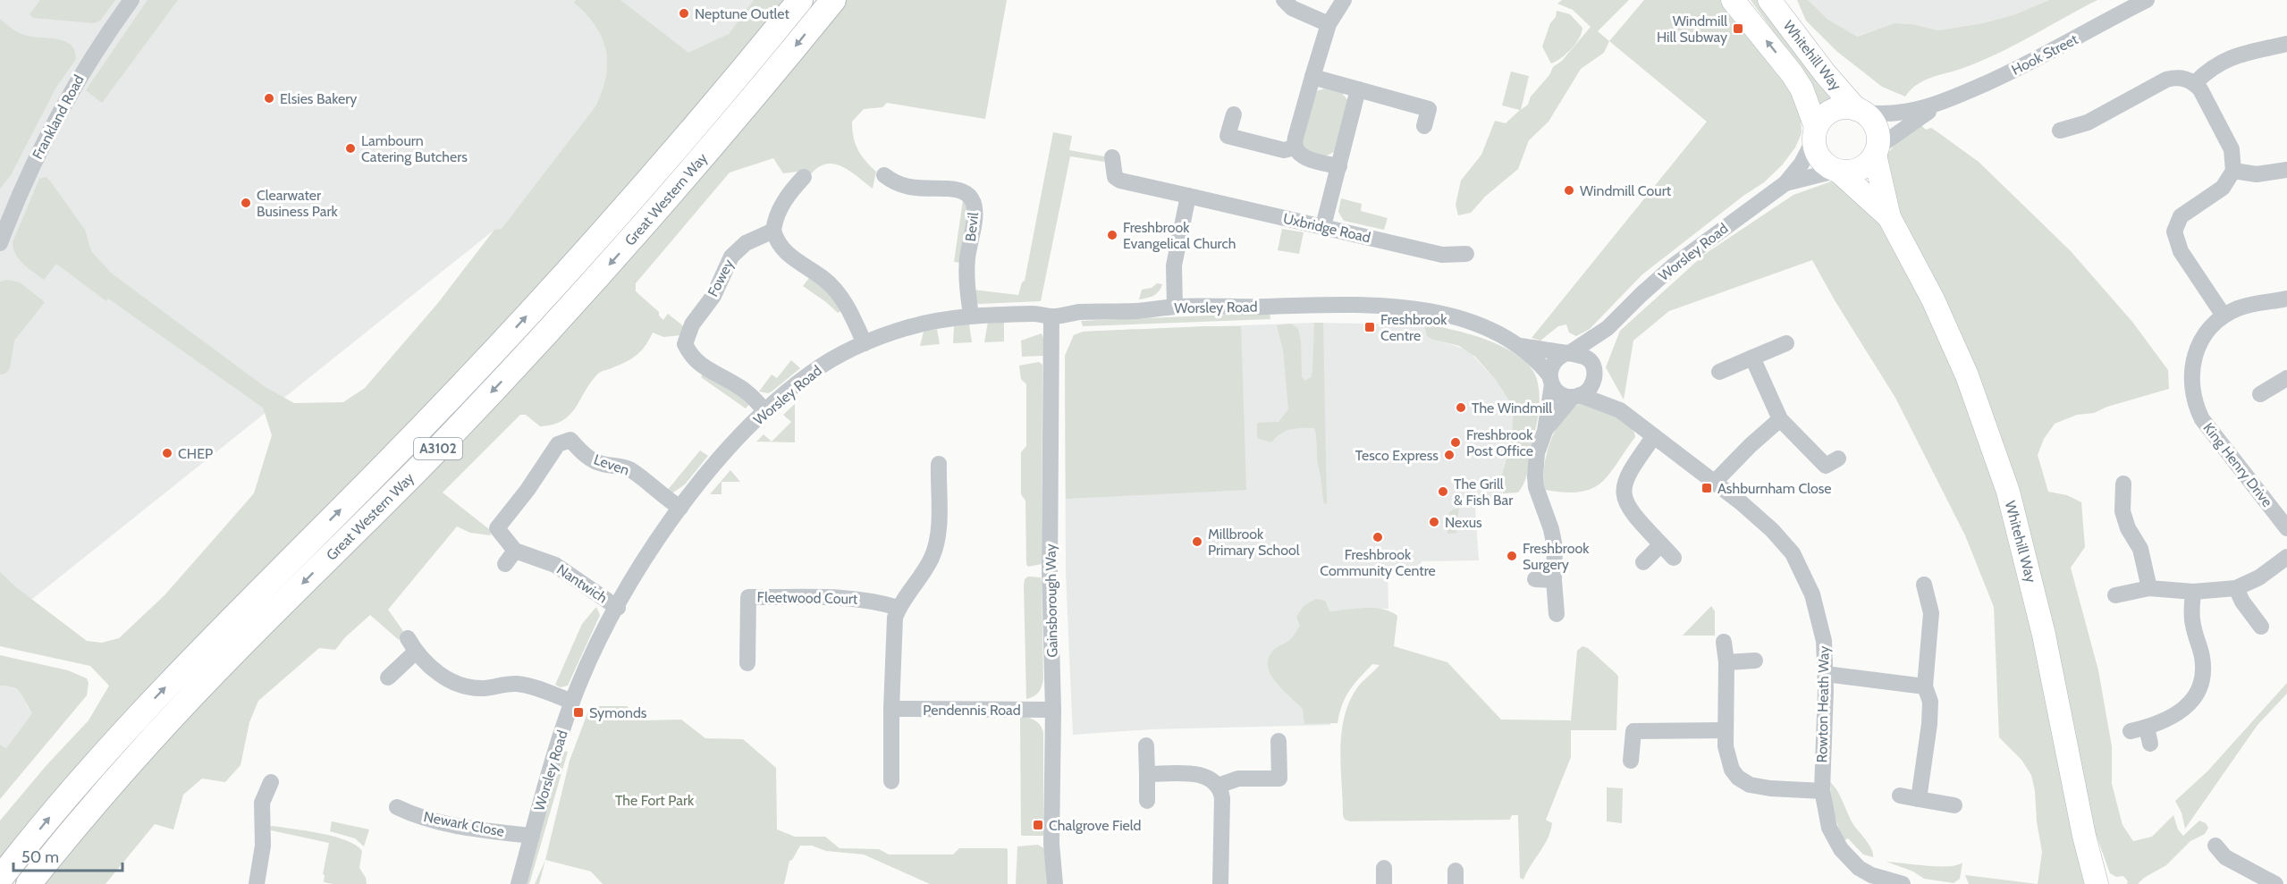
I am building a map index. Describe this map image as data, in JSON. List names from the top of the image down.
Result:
{
  "streets": {
    "main road": ["Whitehill Way", "Great Western Way", "A3102"],
    "street": [
      "Hook Street",
      "Frankland Road",
      "Bevil",
      "Uxbridge Road",
      "Worsley Road",
      "Fowey",
      "Leven",
      "King Henry Drive",
      "Nantwich",
      "Fleetwood Court",
      "Gainsborough Way",
      "Rowton Heath Way",
      "Pendennis Road",
      "Newark Close"
    ]
  },
  "crossings": [
    ["Hook Street", "Whitehill Way"],
    ["Hook Street", "Worsley Road"],
    ["Whitehill Way", "Worsley Road"],
    ["Bevil", "Worsley Road"],
    ["Worsley Road", "Fowey"],
    ["Worsley Road", "Leven"],
    ["Worsley Road", "Nantwich"],
    ["Worsley Road", "Gainsborough Way"],
    ["Worsley Road", "Rowton Heath Way"],
    ["Worsley Road", "Newark Close"],
    ["Leven", "Nantwich"],
    ["Gainsborough Way", "Pendennis Road"]
  ],
  "parks": ["The Fort Park"],
  "places": {
    "other": [
      "Neptune Outlet",
      "Elsies Bakery",
      "Lambourn Catering Butchers",
      "Windmill Court",
      "Clearwater Business Park",
      "Freshbrook Evangelical Church",
      "The Windmill",
      "Freshbrook Post Office",
      "CHEP",
      "Tesco Express",
      "The Grill & Fish Bar",
      "Nexus",
      "Freshbrook Community Centre",
      "Millbrook Primary School",
      "Freshbrook Surgery"
    ],
    "transit": [
      "Windmill Hill Subway",
      "Freshbrook Centre",
      "Ashburnham Close",
      "Symonds",
      "Chalgrove Field"
    ]
  },
  "scale_bar": "50 m"
}
